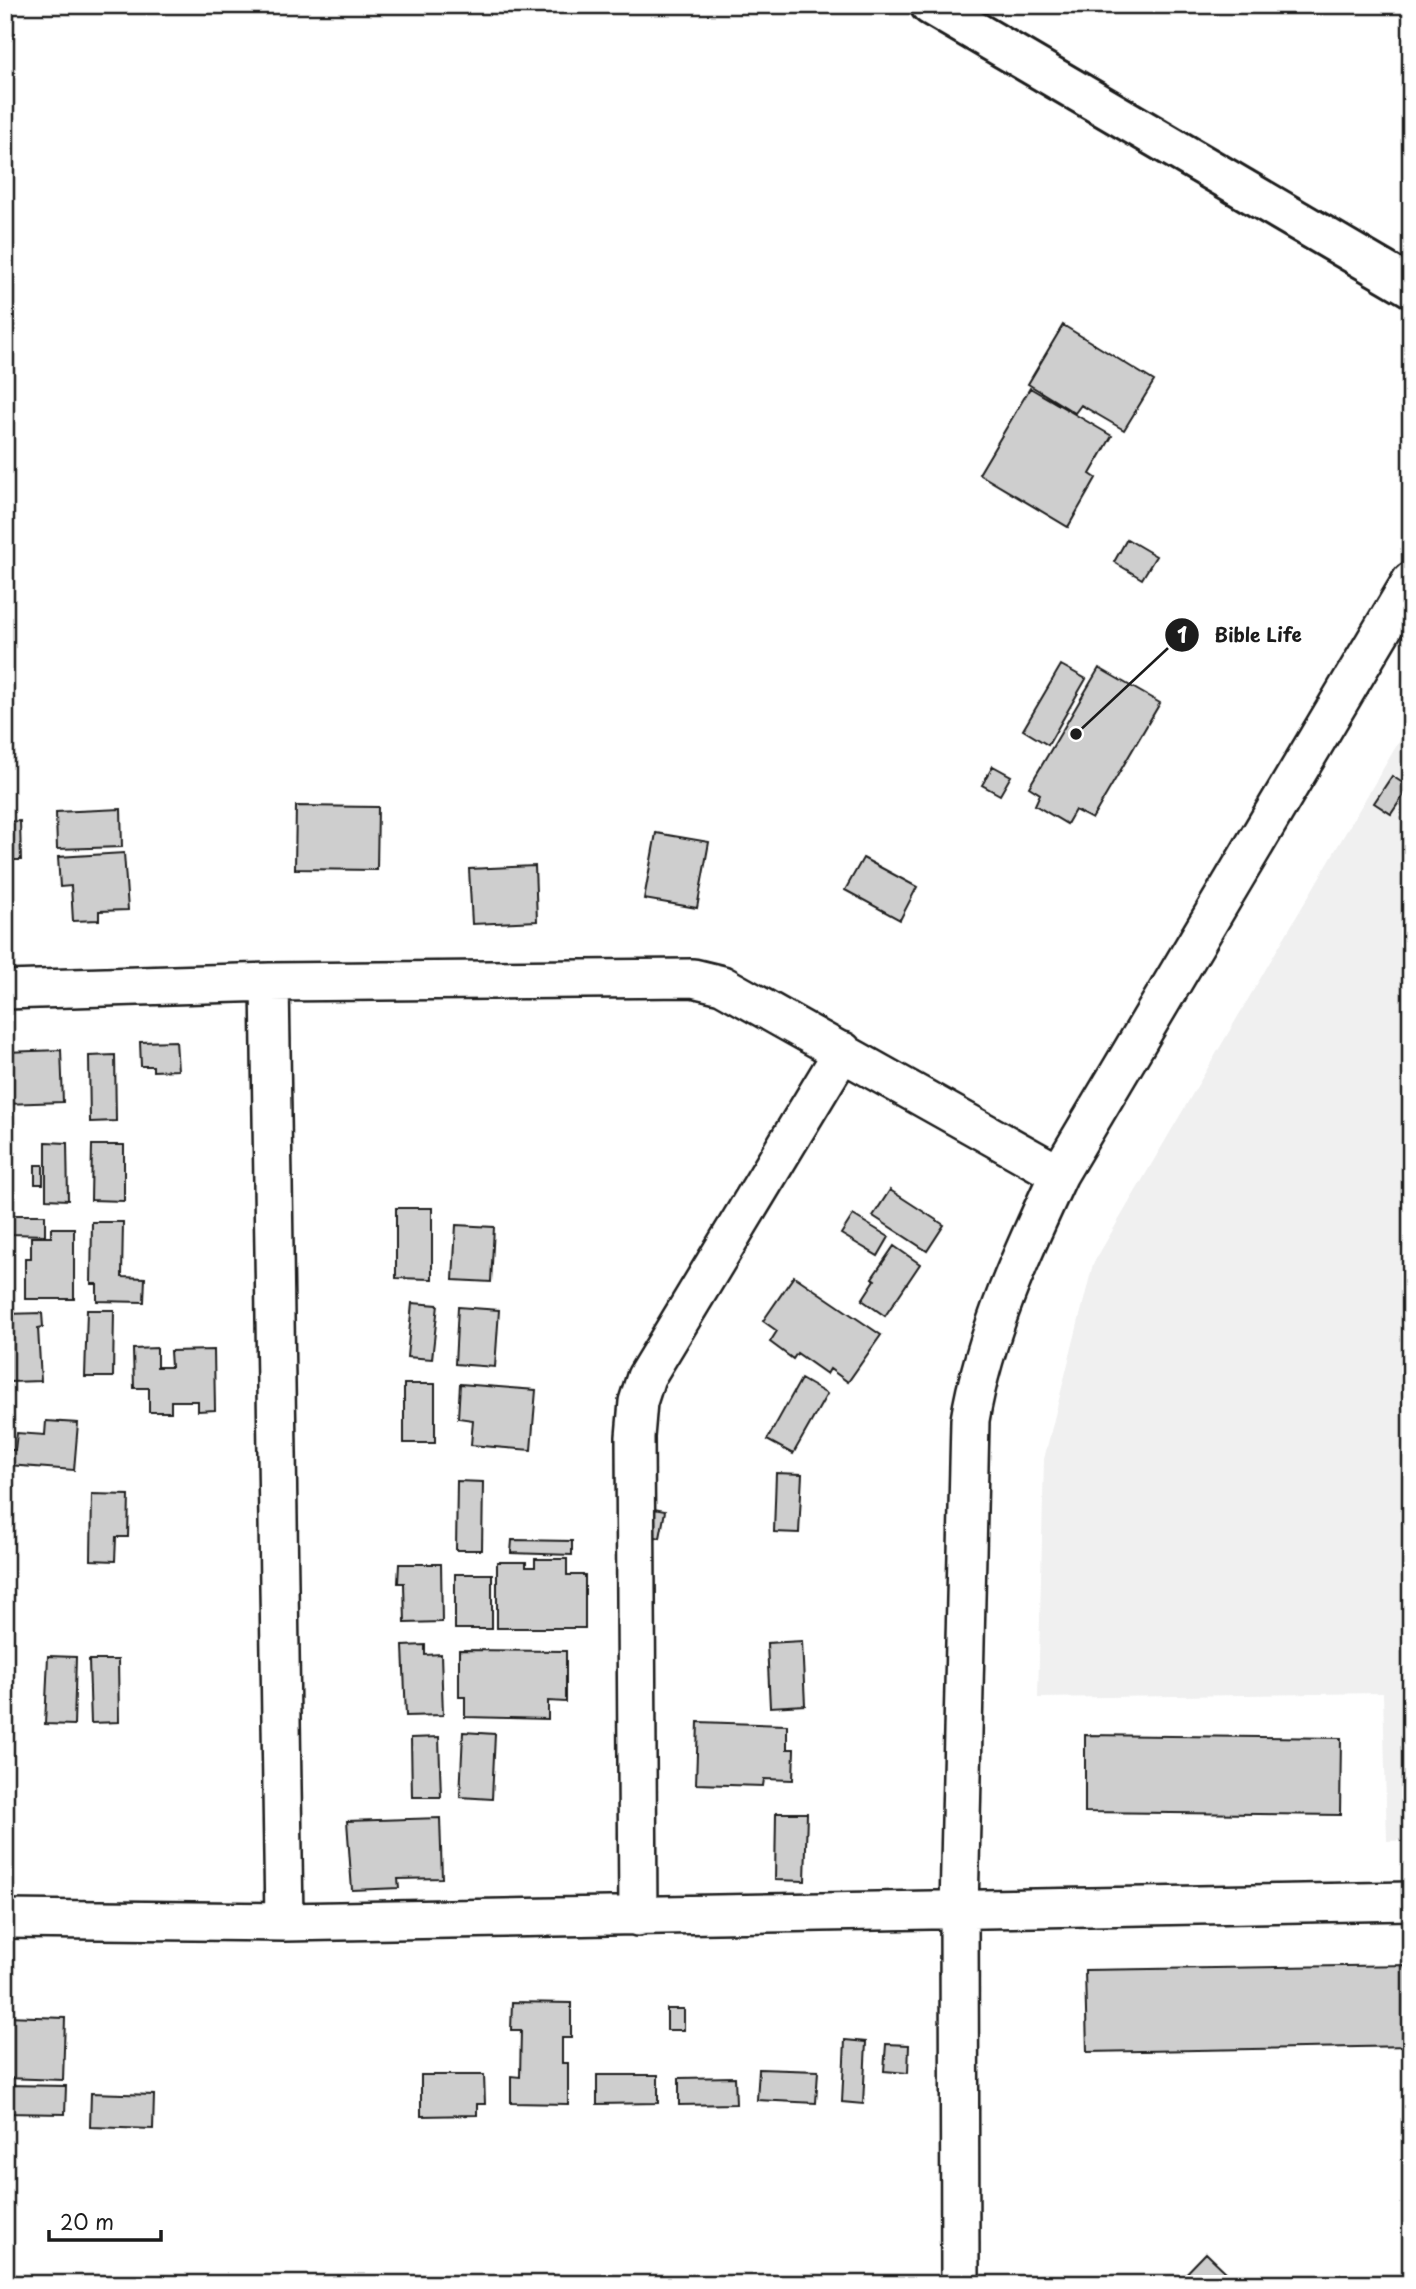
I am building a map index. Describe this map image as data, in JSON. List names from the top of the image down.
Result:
{
  "places": ["Bible Life"],
  "scale_bar": "20 m"
}
